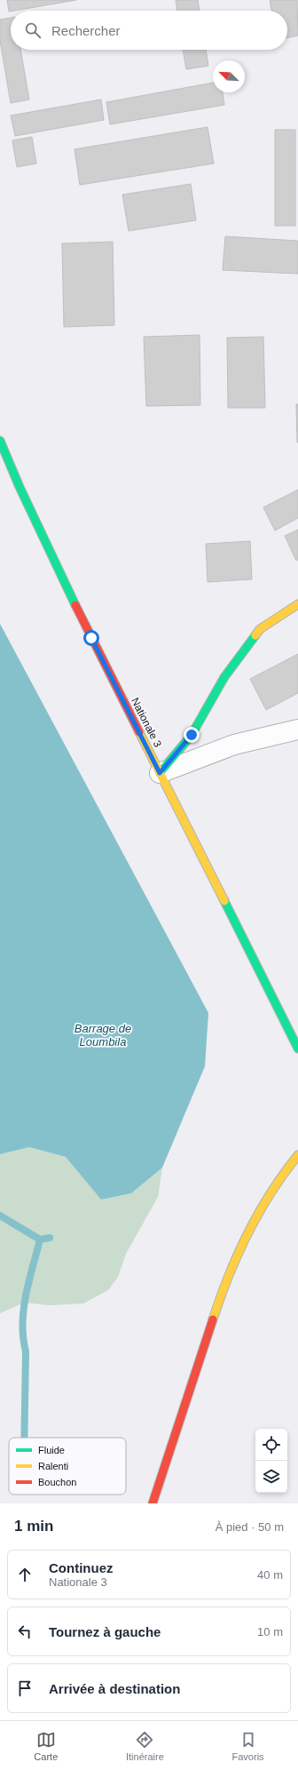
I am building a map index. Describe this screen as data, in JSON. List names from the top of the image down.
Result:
{
  "streets": {
    "main road": ["Nationale 3"]
  },
  "water": ["Barrage de Loumbila"],
  "legend": ["Fluide", "Ralenti", "Bouchon"],
  "north": "top left",
  "page": {
    "search": "Rechercher",
    "heading": ["1 min", "À pied · 50 m"],
    "list": [
      ["Continuez", "Nationale 3", "40 m"],
      ["Tournez à gauche", "10 m"],
      "Arrivée à destination"
    ],
    "nav": ["Carte", "Itinéraire", "Favoris"]
  }
}
